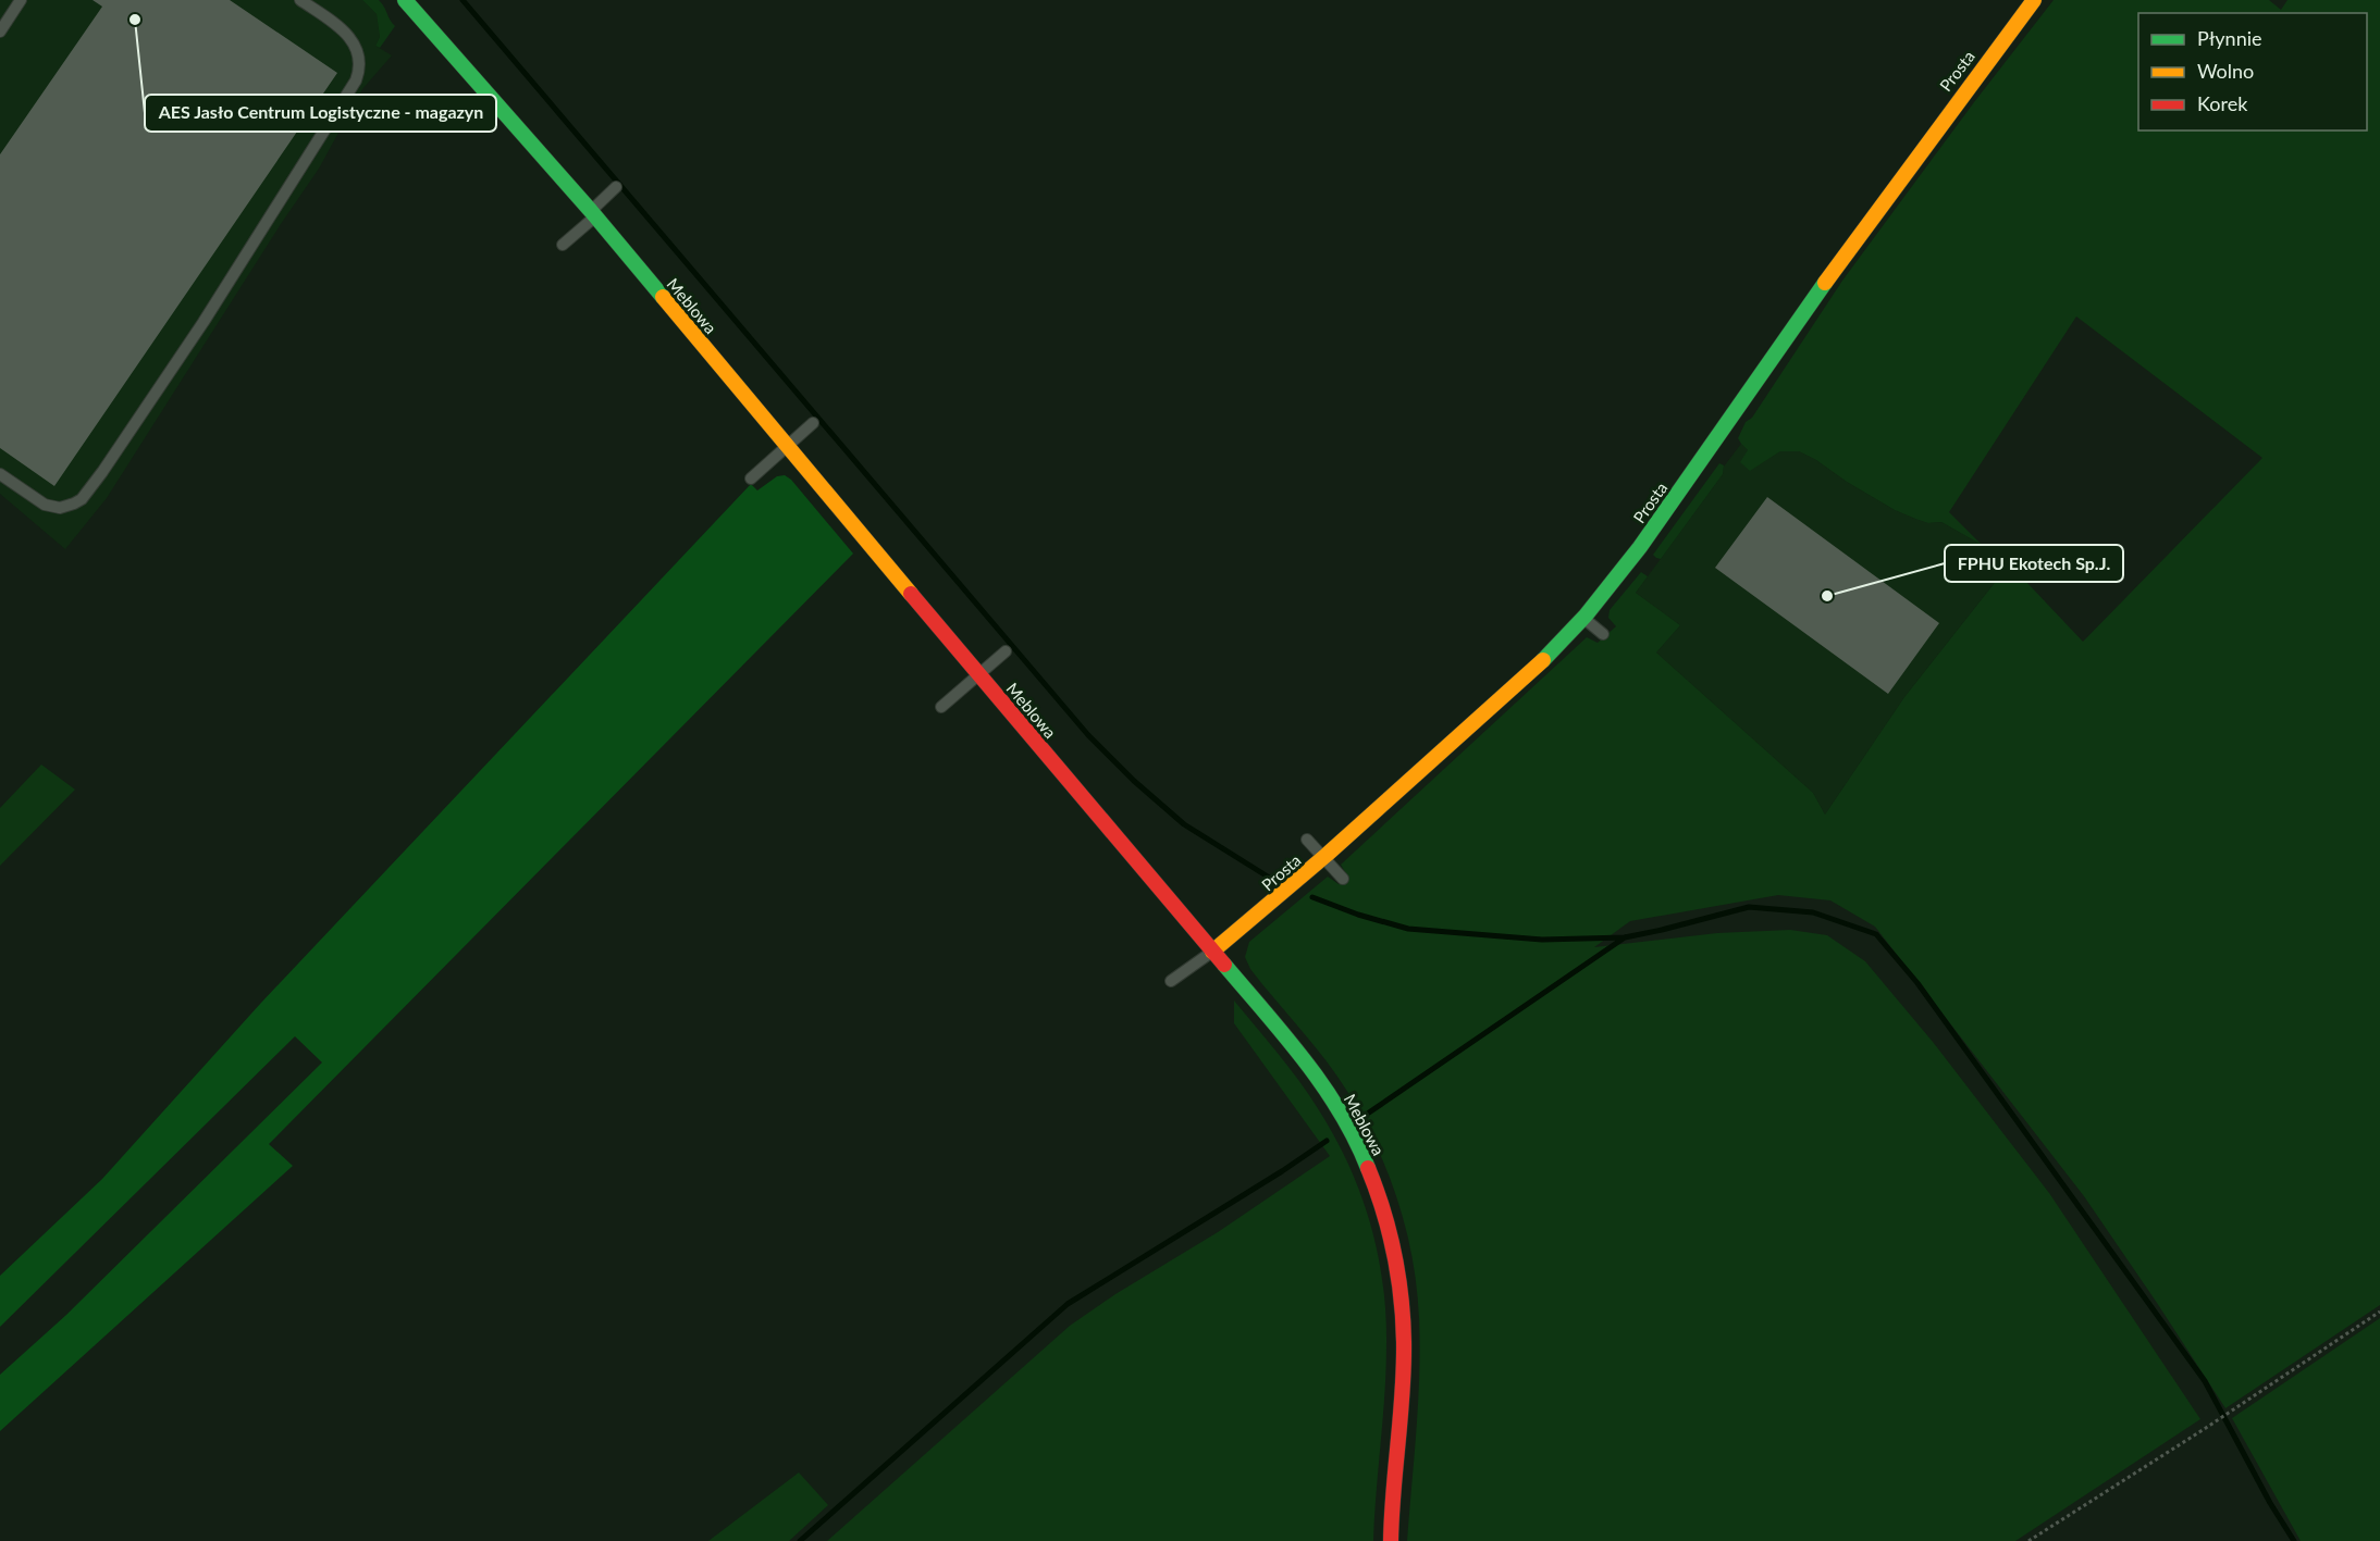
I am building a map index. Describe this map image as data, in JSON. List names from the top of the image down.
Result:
{
  "streets": {
    "street": ["Prosta", "Meblowa"]
  },
  "crossings": [
    ["Prosta", "Meblowa"]
  ],
  "places": ["AES Jasło Centrum Logistyczne - magazyn", "FPHU Ekotech Sp.J."],
  "legend": ["Płynnie", "Wolno", "Korek"]
}
